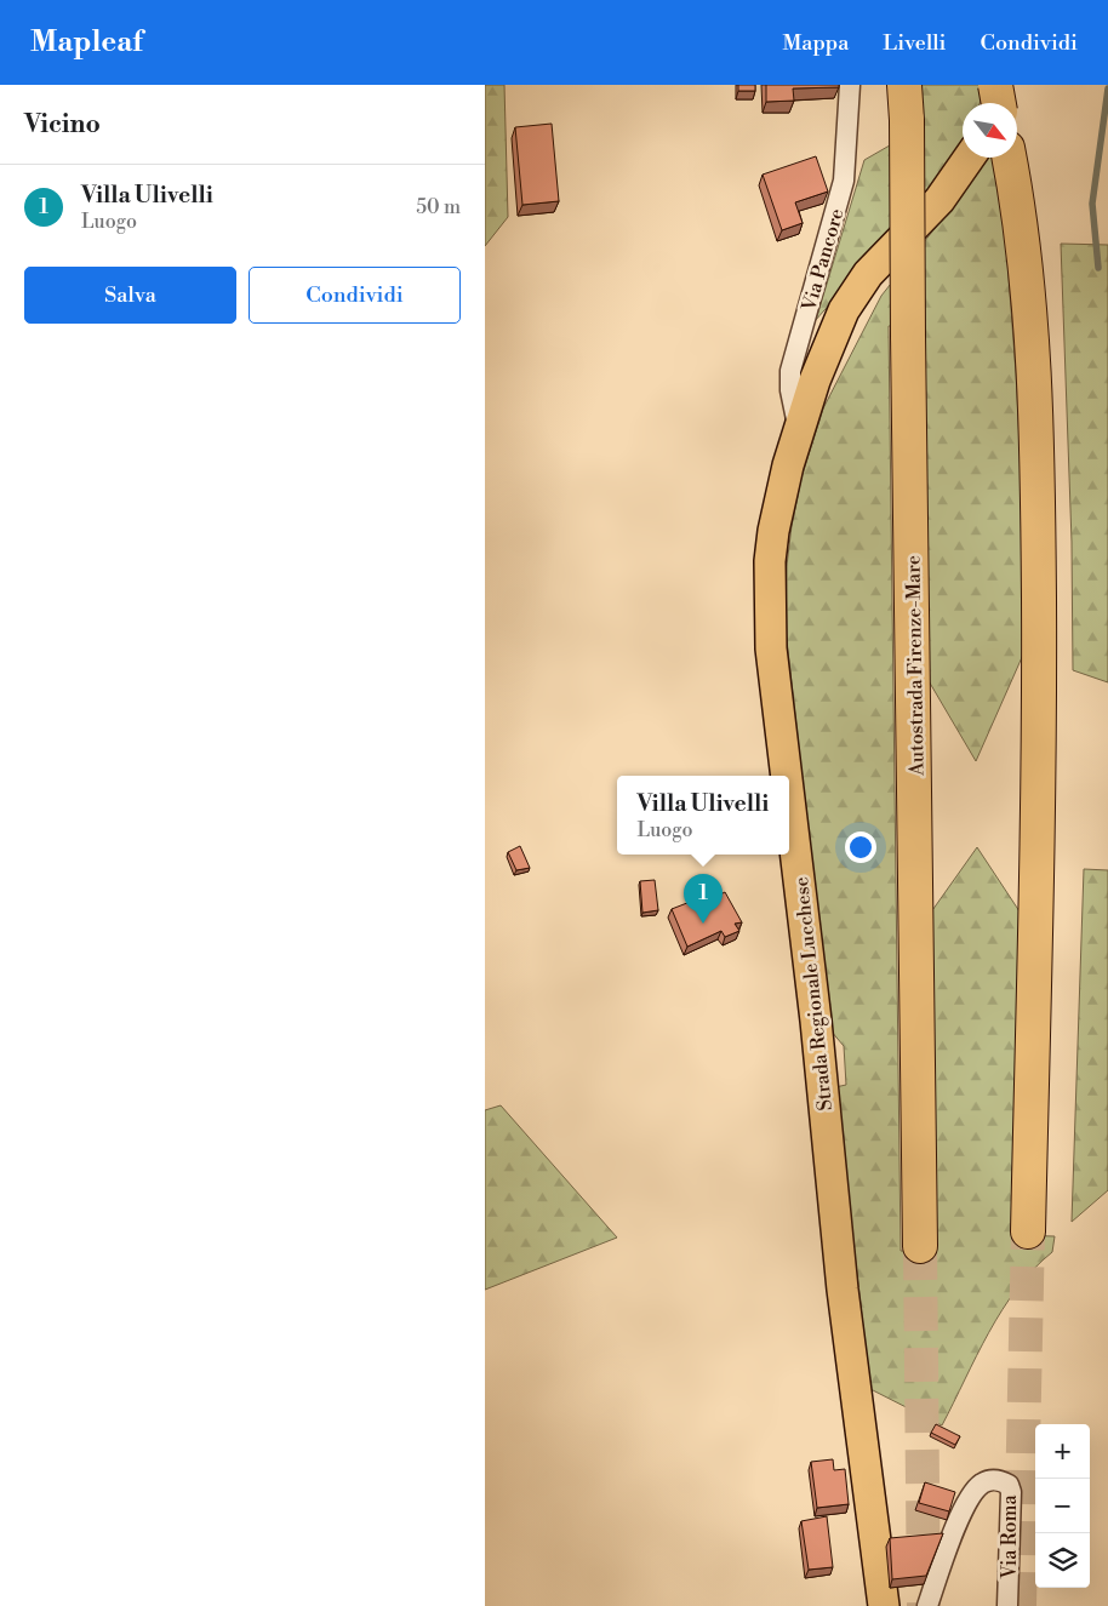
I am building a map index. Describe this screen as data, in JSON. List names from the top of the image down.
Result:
{
  "streets": {
    "highway": ["Autostrada Firenze-Mare"],
    "main road": ["Strada Regionale Lucchese"],
    "street": ["Via Pancore", "Via Roma"]
  },
  "crossings": [
    ["Via Pancore", "Strada Regionale Lucchese"]
  ],
  "north": "bottom right",
  "page": {
    "header": "Mapleaf",
    "nav": ["Mappa", "Livelli", "Condividi"],
    "heading": "Vicino",
    "list": [
      {
        "mark": "1",
        "name": "Villa Ulivelli",
        "note": "Luogo",
        "value": "50 m"
      }
    ],
    "buttons": ["Salva", "Condividi"],
    "popup": ["Villa Ulivelli", "Luogo"],
    "pins": "1",
    "map_buttons": ["+", "−"]
  }
}
